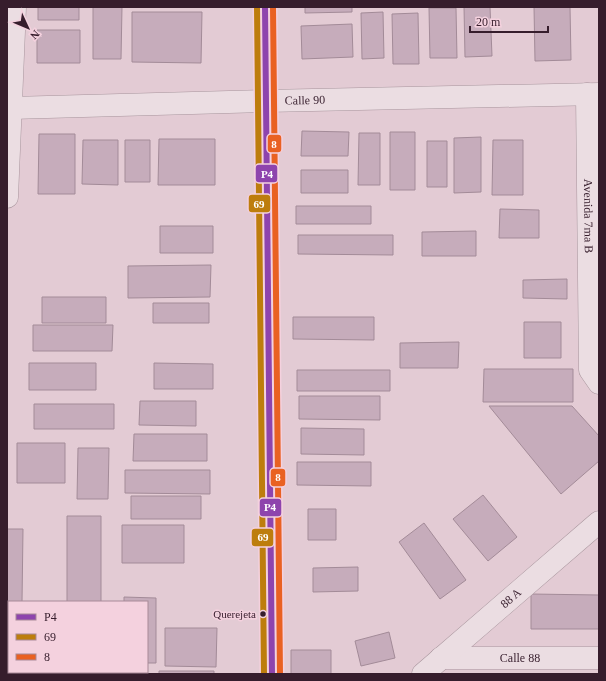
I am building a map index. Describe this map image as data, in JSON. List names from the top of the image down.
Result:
{
  "streets": {
    "street": [
      "Calle 90",
      "Avenida 7ma B",
      "88 A",
      "Calle 88"
    ]
  },
  "crossings": [
    ["Calle 90", "Avenida 7ma B"],
    ["88 A", "Calle 88"]
  ],
  "places": ["Querejeta"],
  "lines": ["transit line P4", "transit line 69", "transit line 8"],
  "legend": ["P4", "69", "8"],
  "scale_bar": "20 m",
  "north": "bottom right"
}
